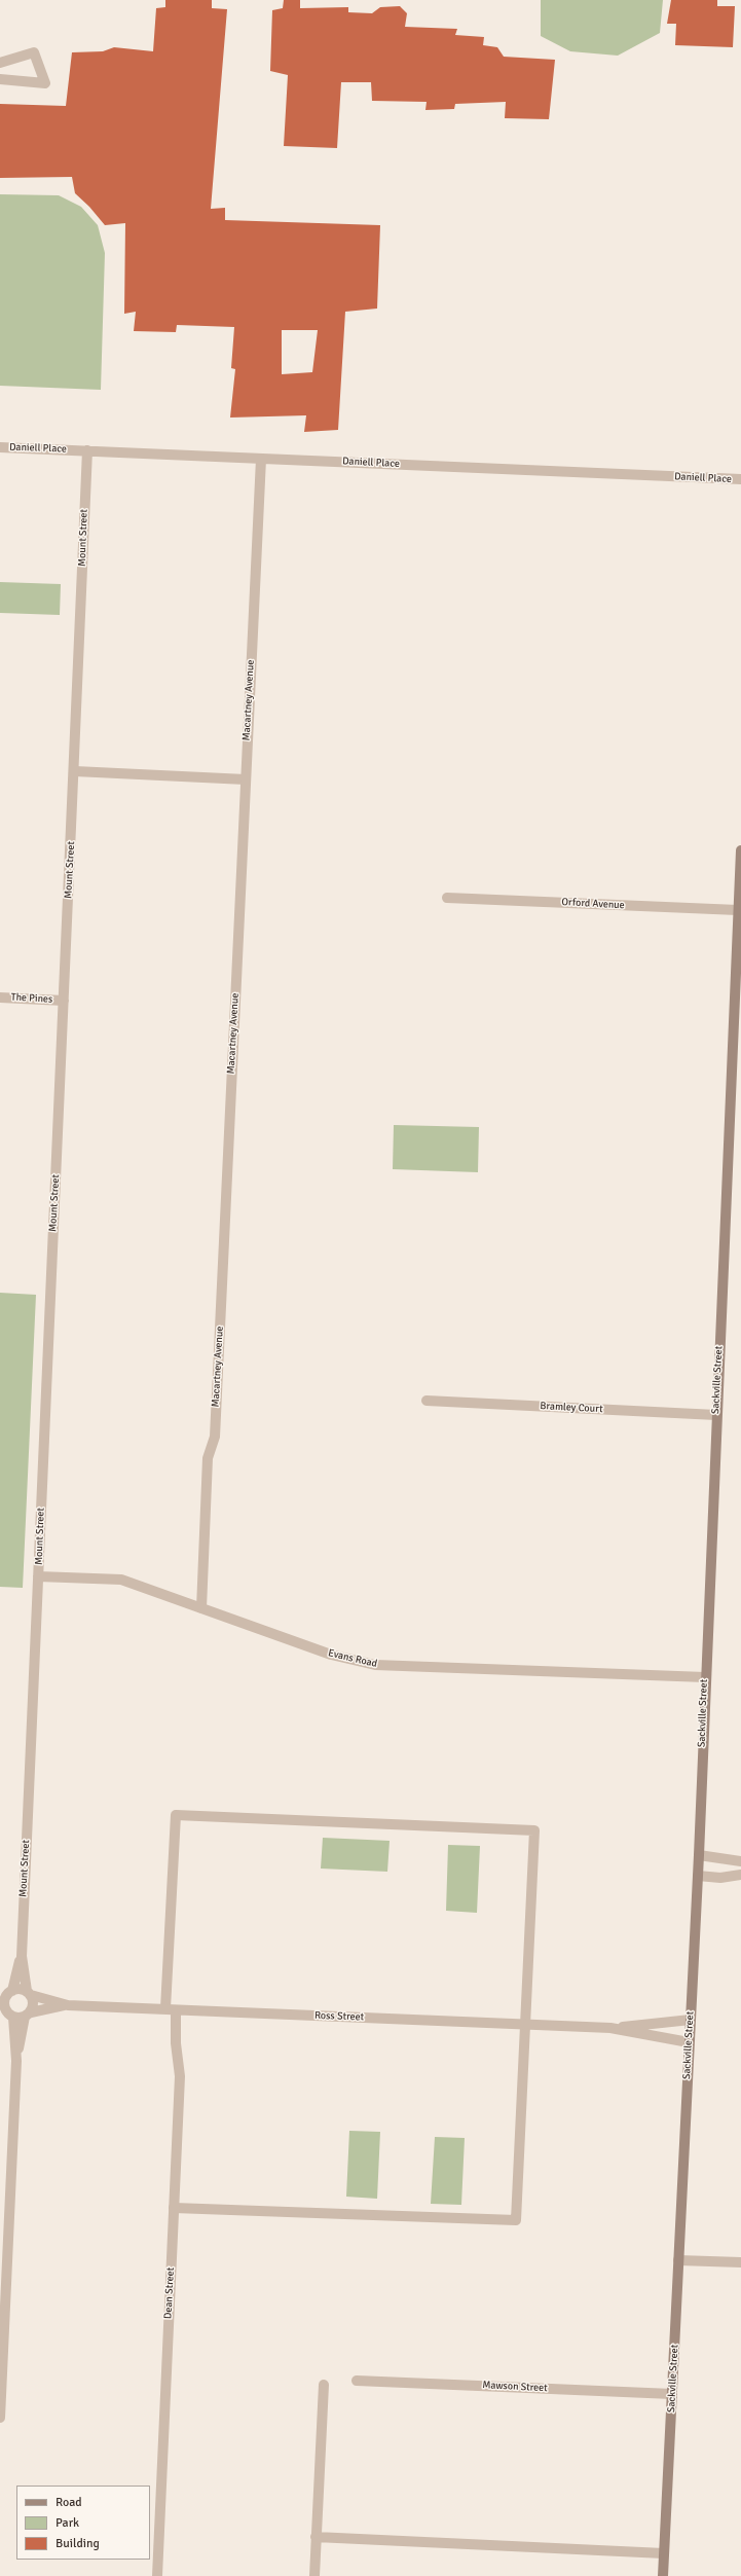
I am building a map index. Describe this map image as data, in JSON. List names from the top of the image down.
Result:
{
  "streets": {
    "street": [
      "Daniell Place",
      "Mount Street",
      "Macartney Avenue",
      "Orford Avenue",
      "The Pines",
      "Sackville Street",
      "Bramley Court",
      "Evans Road",
      "Ross Street",
      "Dean Street",
      "Mawson Street"
    ]
  },
  "crossings": [
    ["Daniell Place", "Mount Street"],
    ["Daniell Place", "Macartney Avenue"],
    ["Mount Street", "The Pines"],
    ["Mount Street", "Evans Road"],
    ["Mount Street", "Ross Street"],
    ["Macartney Avenue", "Evans Road"],
    ["Orford Avenue", "Sackville Street"],
    ["Sackville Street", "Bramley Court"],
    ["Sackville Street", "Evans Road"],
    ["Sackville Street", "Ross Street"],
    ["Sackville Street", "Mawson Street"],
    ["Ross Street", "Dean Street"]
  ],
  "legend": ["Road", "Park", "Building"]
}
